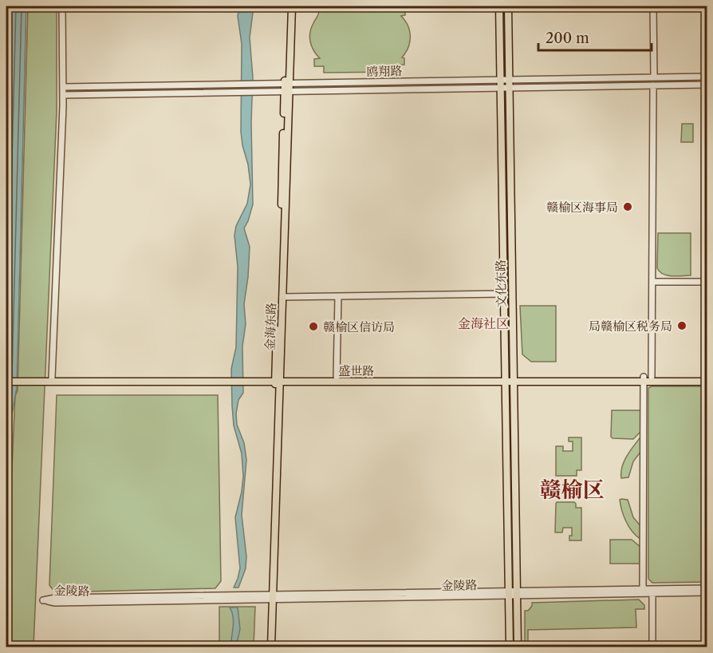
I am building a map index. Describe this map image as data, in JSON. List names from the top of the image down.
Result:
{
  "streets": {
    "main road": ["文化东路", "金海东路", "盛世路"],
    "street": ["鸥翔路", "金陵路"]
  },
  "crossings": [
    ["鸥翔路", "文化东路"],
    ["鸥翔路", "金海东路"],
    ["文化东路", "盛世路"],
    ["文化东路", "金陵路"],
    ["金海东路", "盛世路"],
    ["金海东路", "金陵路"]
  ],
  "districts": ["金海社区", "赣榆区"],
  "places": ["赣榆区海事局", "局赣榆区税务局", "赣榆区信访局"],
  "scale_bar": "200 m"
}
